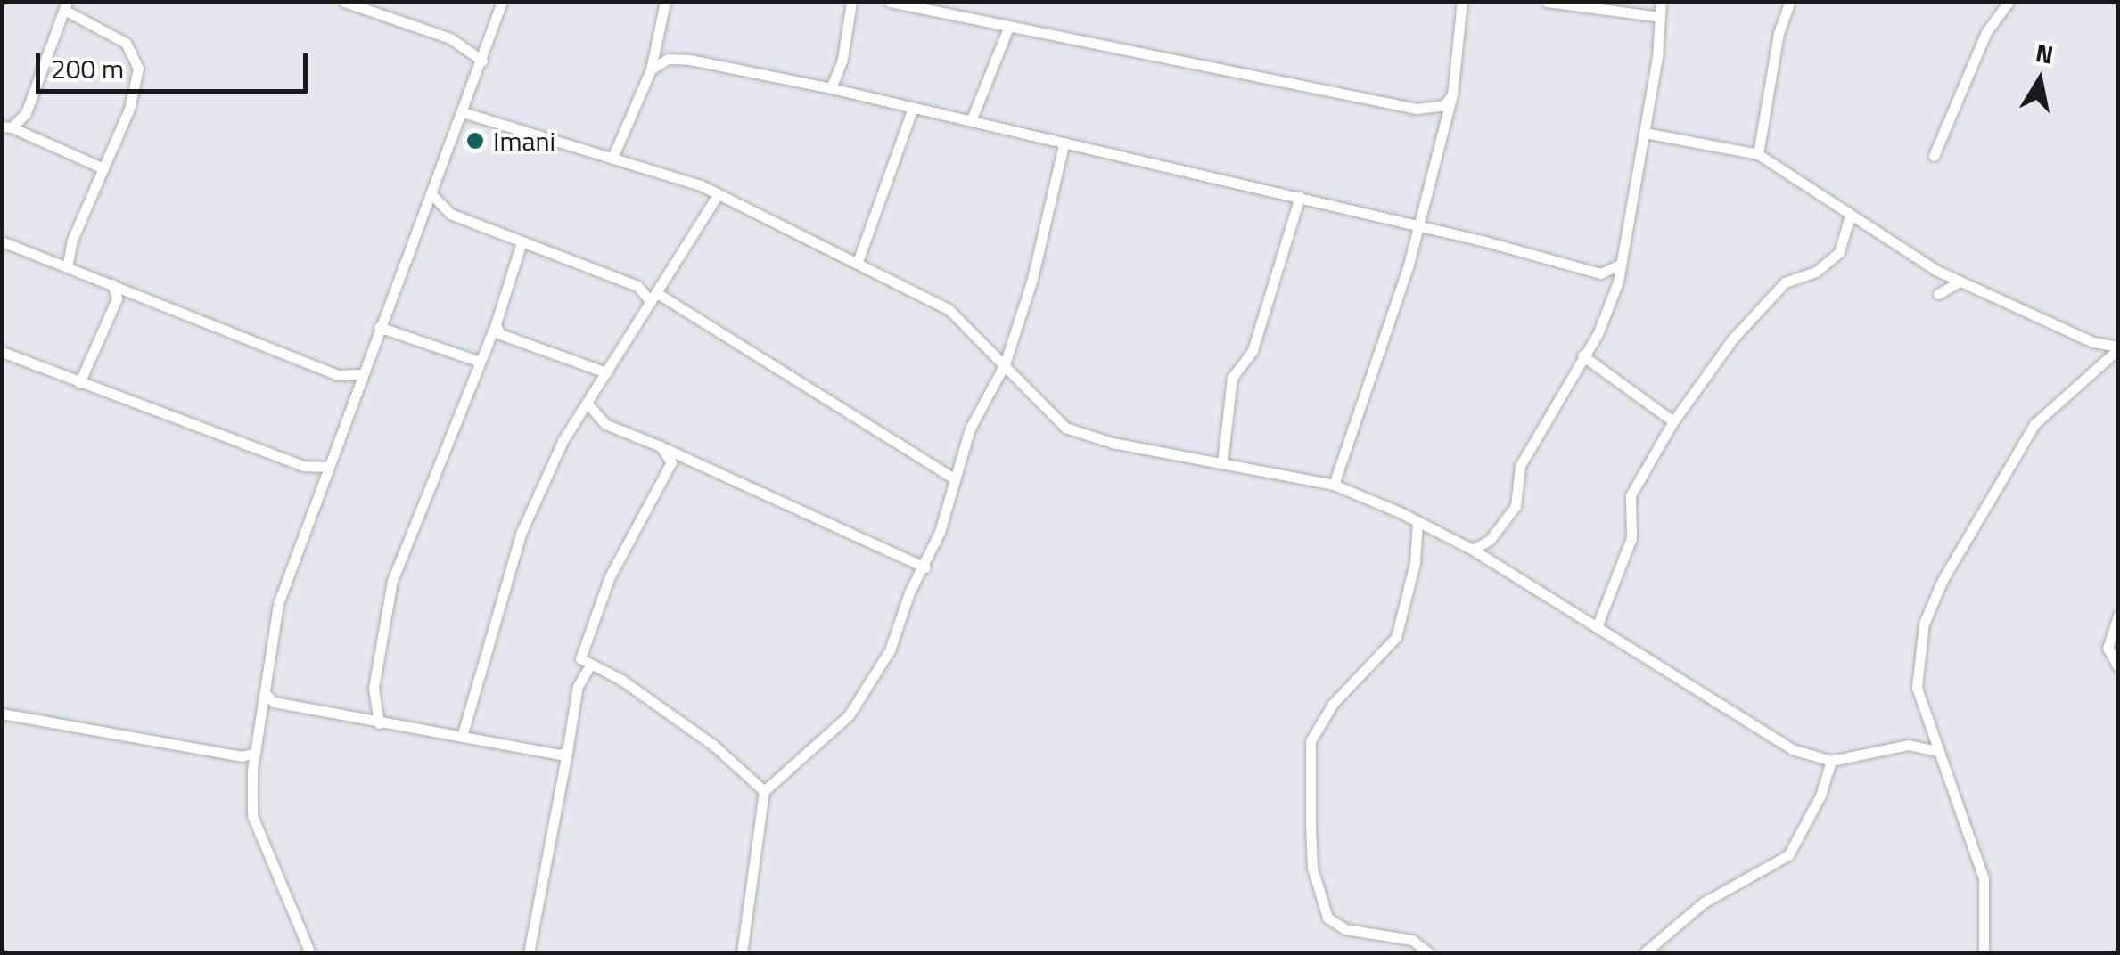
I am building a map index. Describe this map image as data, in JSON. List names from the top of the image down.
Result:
{
  "places": ["Imani"],
  "scale_bar": "200 m",
  "north": "top"
}
